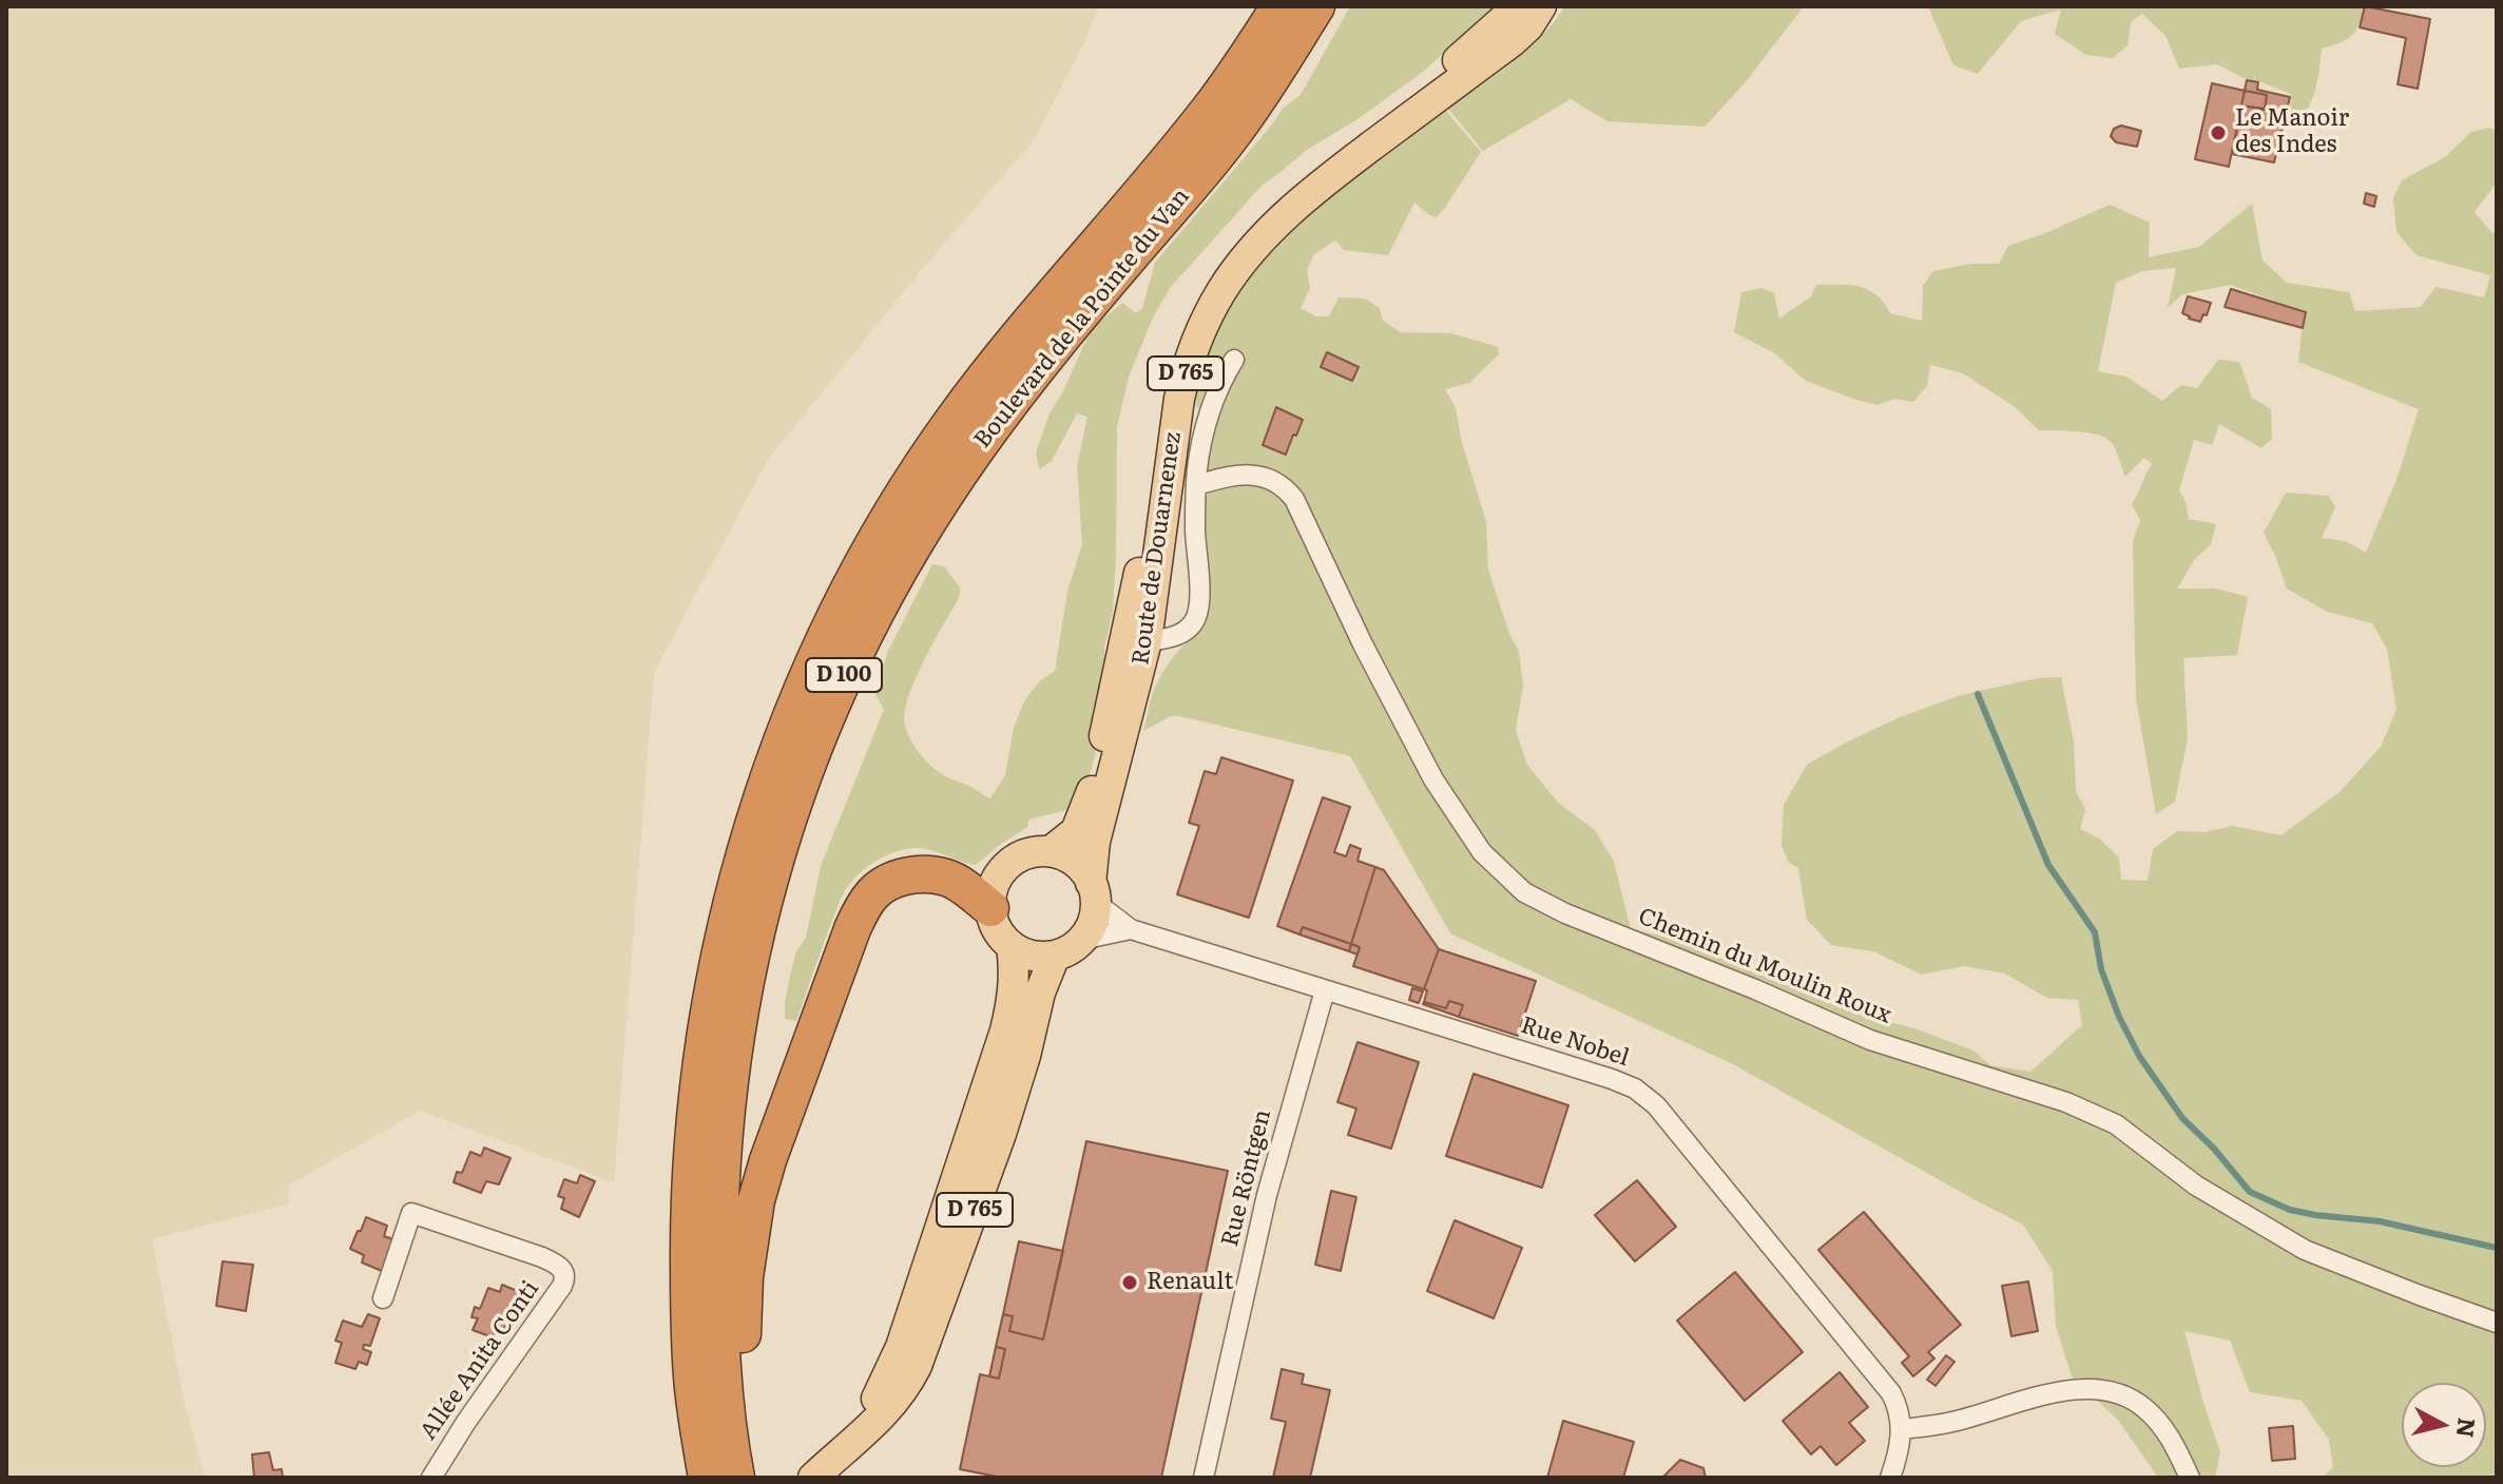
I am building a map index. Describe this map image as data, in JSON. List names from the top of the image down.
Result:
{
  "streets": {
    "highway": ["Boulevard de la Pointe du Van", "D 100"],
    "main road": ["D 765", "Route de Douarnenez"],
    "street": [
      "Chemin du Moulin Roux",
      "Rue Nobel",
      "Rue Röntgen",
      "Allée Anita Conti"
    ]
  },
  "crossings": [
    ["D 765", "Route de Douarnenez"],
    ["D 765", "Rue Nobel"],
    ["Route de Douarnenez", "Rue Nobel"],
    ["Rue Nobel", "Rue Röntgen"]
  ],
  "places": ["Le Manoir des Indes", "Renault"],
  "north": "right"
}
